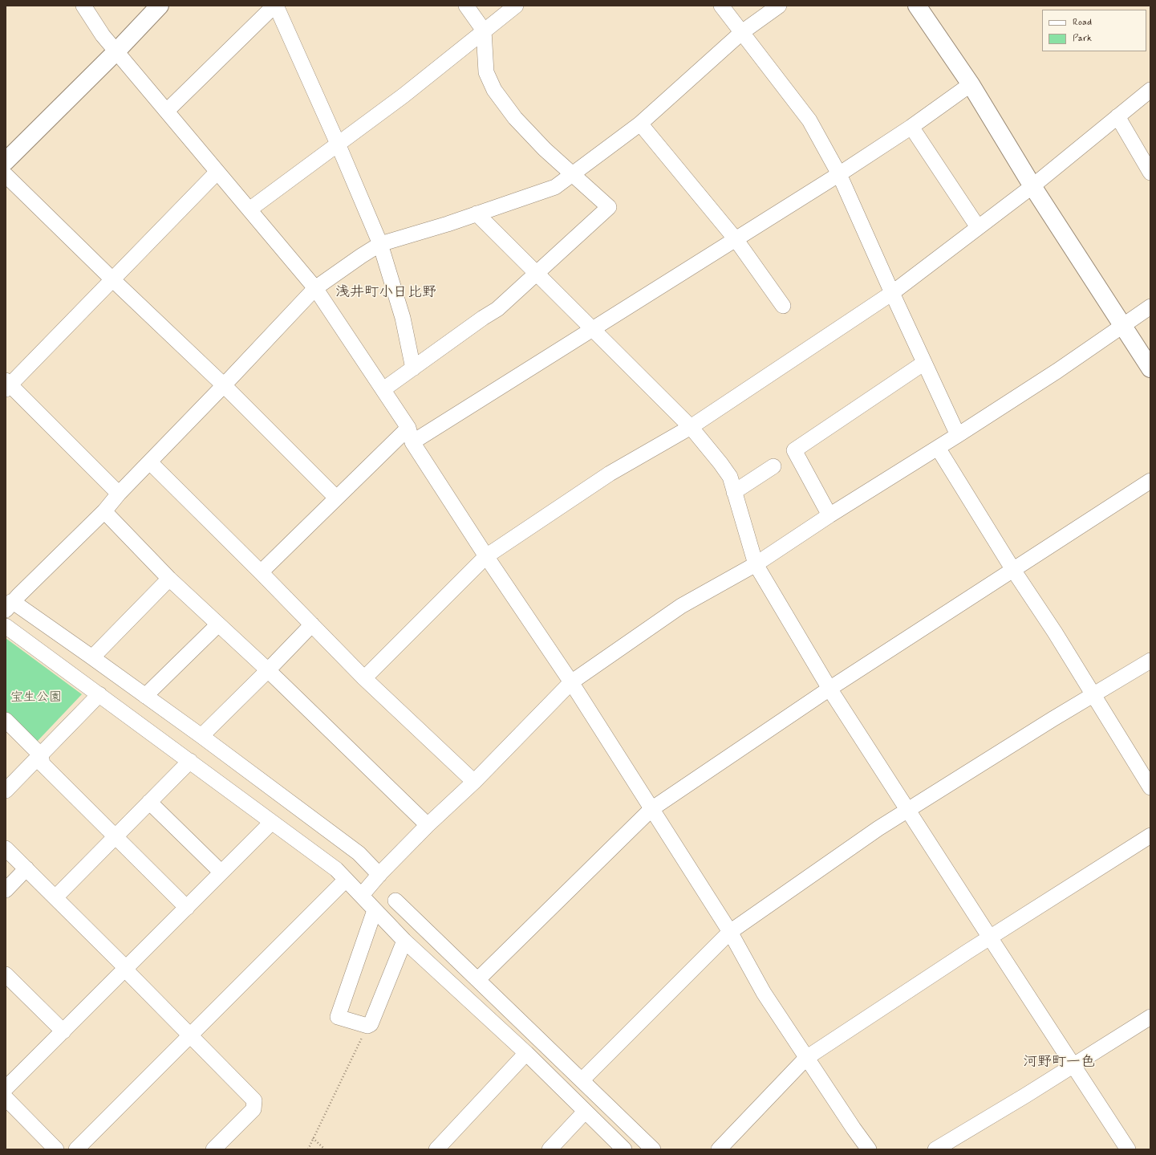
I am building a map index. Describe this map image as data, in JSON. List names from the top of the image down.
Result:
{
  "districts": ["浅井町小日比野", "河野町一色"],
  "parks": ["宝生公園"],
  "legend": ["Road", "Park"]
}
